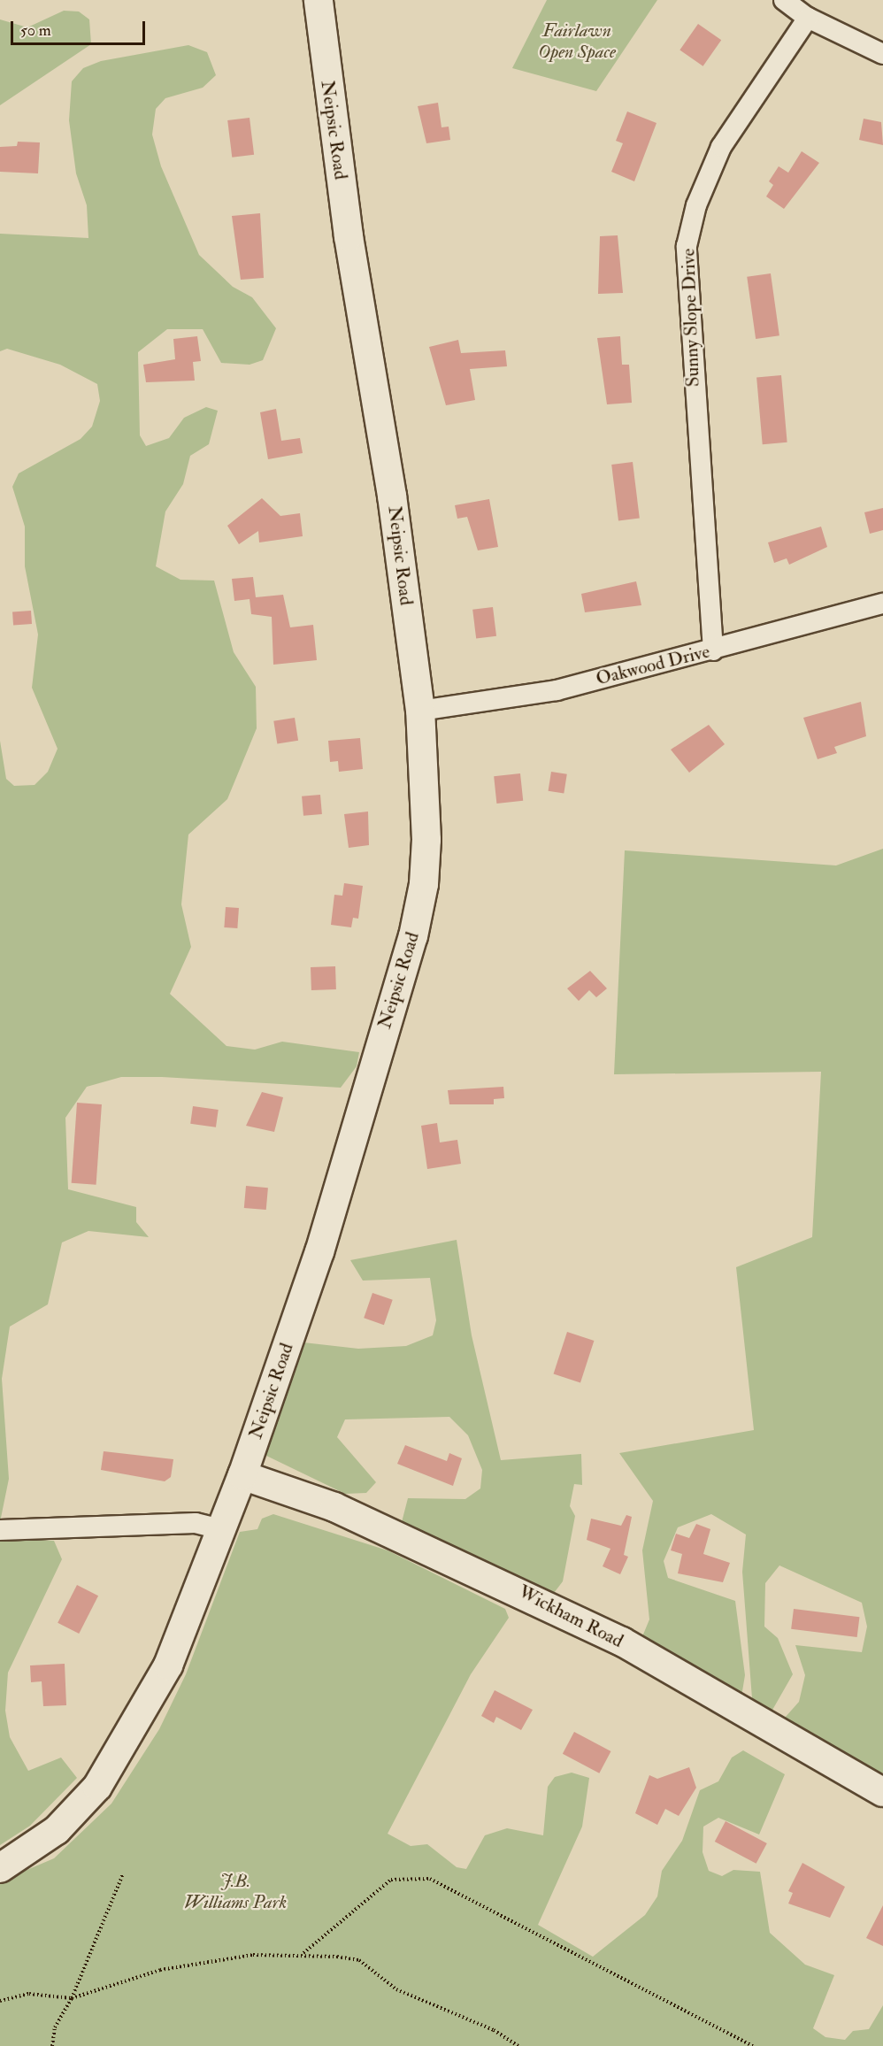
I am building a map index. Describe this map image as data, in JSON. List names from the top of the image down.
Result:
{
  "streets": {
    "street": [
      "Neipsic Road",
      "Sunny Slope Drive",
      "Oakwood Drive",
      "Wickham Road"
    ]
  },
  "crossings": [
    ["Neipsic Road", "Oakwood Drive"],
    ["Neipsic Road", "Wickham Road"],
    ["Sunny Slope Drive", "Oakwood Drive"]
  ],
  "parks": ["Fairlawn Open Space", "J.B. Williams Park"],
  "scale_bar": "50 m"
}
